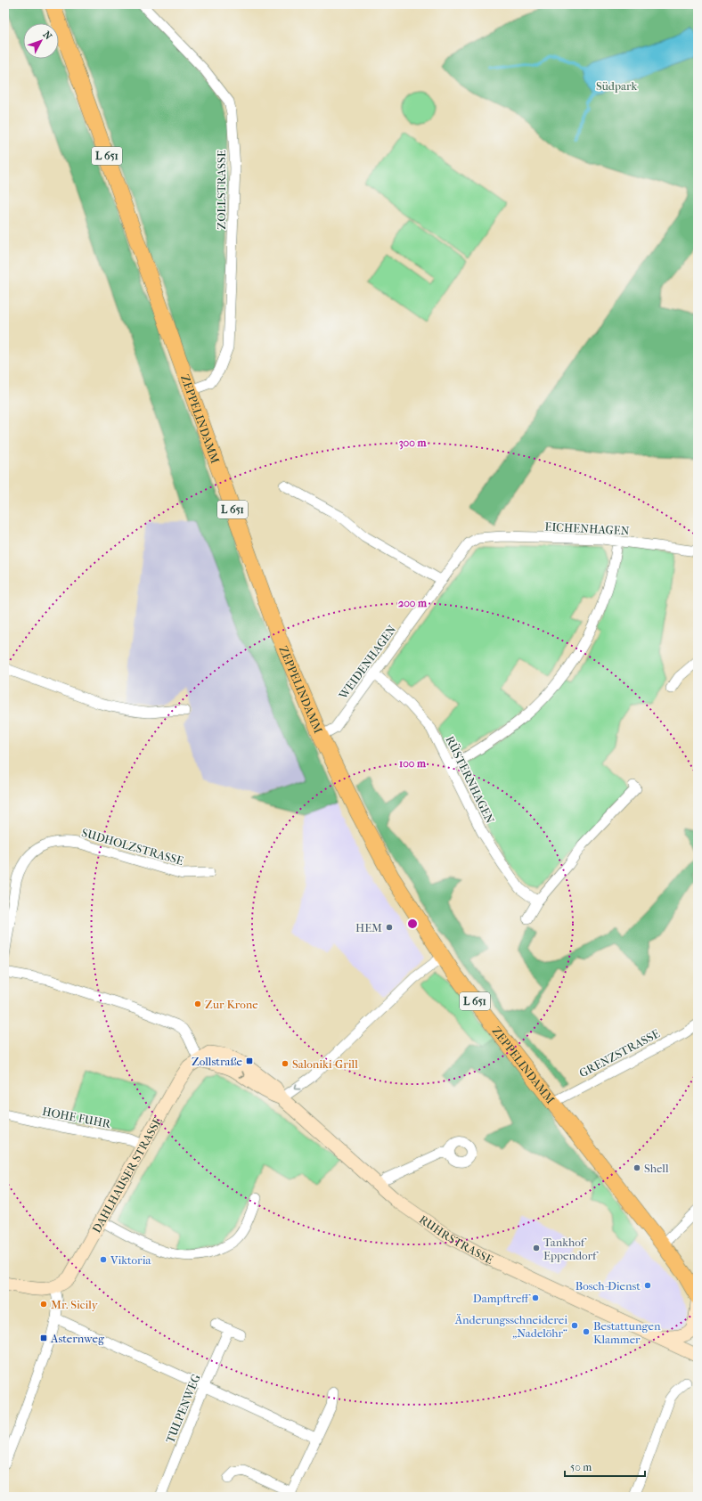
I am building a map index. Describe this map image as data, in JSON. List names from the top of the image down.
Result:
{
  "streets": {
    "main road": ["L 651", "ZEPPELINDAMM"],
    "street": [
      "ZOLLSTRASSE",
      "EICHENHAGEN",
      "WEIDENHAGEN",
      "RÜSTERNHAGEN",
      "SUDHOLZSTRASSE",
      "GRENZSTRASSE",
      "HOHE FUHR",
      "DAHLHAUSER STRASSE",
      "RUHRSTRASSE",
      "TULPENWEG"
    ]
  },
  "crossings": [
    ["ZOLLSTRASSE", "ZEPPELINDAMM"],
    ["ZEPPELINDAMM", "WEIDENHAGEN"],
    ["ZEPPELINDAMM", "GRENZSTRASSE"],
    ["EICHENHAGEN", "WEIDENHAGEN"],
    ["WEIDENHAGEN", "RÜSTERNHAGEN"],
    ["HOHE FUHR", "DAHLHAUSER STRASSE"],
    ["DAHLHAUSER STRASSE", "RUHRSTRASSE"]
  ],
  "parks": ["Südpark"],
  "places": {
    "other": [
      "HEM",
      "Zur Krone",
      "Saloniki-Grill",
      "Shell",
      "Tankhof Eppendorf",
      "Viktoria",
      "Bosch-Dienst",
      "Dampftreff",
      "Mr. Sicily",
      "Änderungsschneiderei „Nadelöhr“",
      "Bestattungen Klammer"
    ],
    "transit": ["Zollstraße", "Asternweg"]
  },
  "scale_bar": "50 m",
  "north": "top right",
  "rings": ["300 m", "200 m", "100 m"]
}
